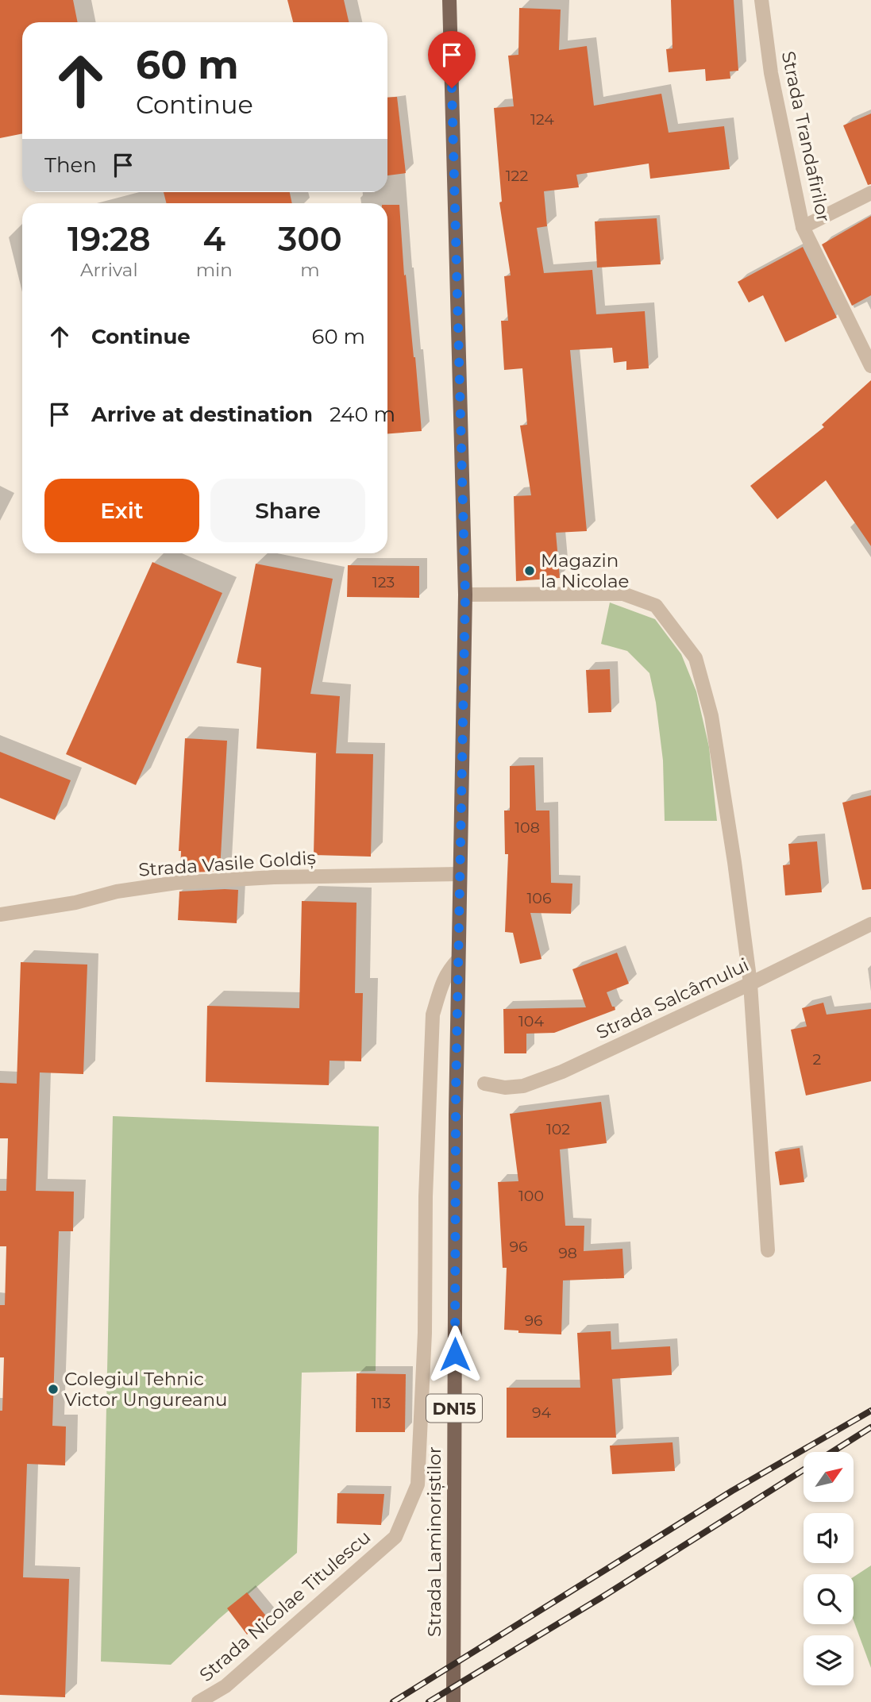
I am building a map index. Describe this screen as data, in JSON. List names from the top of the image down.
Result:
{
  "streets": {
    "main road": ["DN15", "Strada Laminoriștilor"],
    "street": [
      "Strada Trandafirilor",
      "Strada Vasile Goldiș",
      "Strada Salcâmului",
      "Strada Nicolae Titulescu"
    ]
  },
  "crossings": [
    ["Strada Vasile Goldiș", "DN15"],
    ["DN15", "Strada Laminoriștilor"],
    ["DN15", "Strada Nicolae Titulescu"],
    ["Strada Laminoriștilor", "Strada Nicolae Titulescu"]
  ],
  "places": ["Magazin la Nicolae", "Colegiul Tehnic Victor Ungureanu"],
  "house_numbers": [
    "124",
    "122",
    "123",
    "108",
    "106",
    "104",
    "2",
    "102",
    "100",
    "96",
    "98",
    "96",
    "113",
    "94"
  ],
  "north": "top right",
  "page": {
    "turn": ["60 m", "Continue"],
    "then": "Then",
    "eta": [
      "19:28",
      "Arrival",
      "4",
      "min",
      "300",
      "m"
    ],
    "list": [
      {
        "name": "Continue",
        "value": "60 m"
      },
      {
        "name": "Arrive at destination",
        "value": "240 m"
      }
    ],
    "buttons": ["Exit", "Share"]
  }
}
